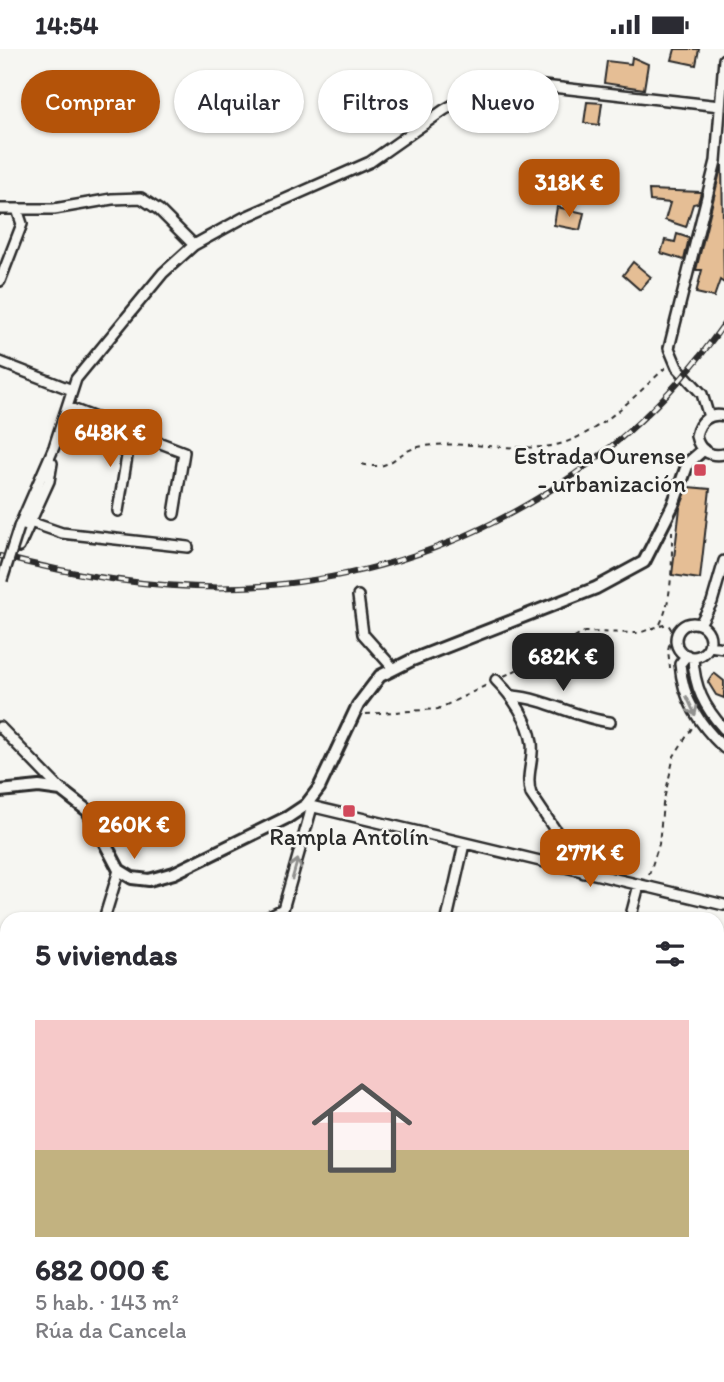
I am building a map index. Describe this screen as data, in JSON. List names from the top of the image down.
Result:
{
  "places": {
    "transit": ["Estrada Ourense - urbanización", "Rampla Antolín"]
  },
  "page": {
    "status": "14:54",
    "chip": [
      "Comprar",
      "Alquilar",
      "Filtros",
      "Nuevo"
    ],
    "price": [
      "318K €",
      "648K €",
      "682K €",
      "260K €",
      "277K €"
    ],
    "heading": "5 viviendas",
    "list": [
      {
        "name": "682 000 €",
        "note": "5 hab. · 143 m² · Rúa da Cancela"
      }
    ]
  }
}
